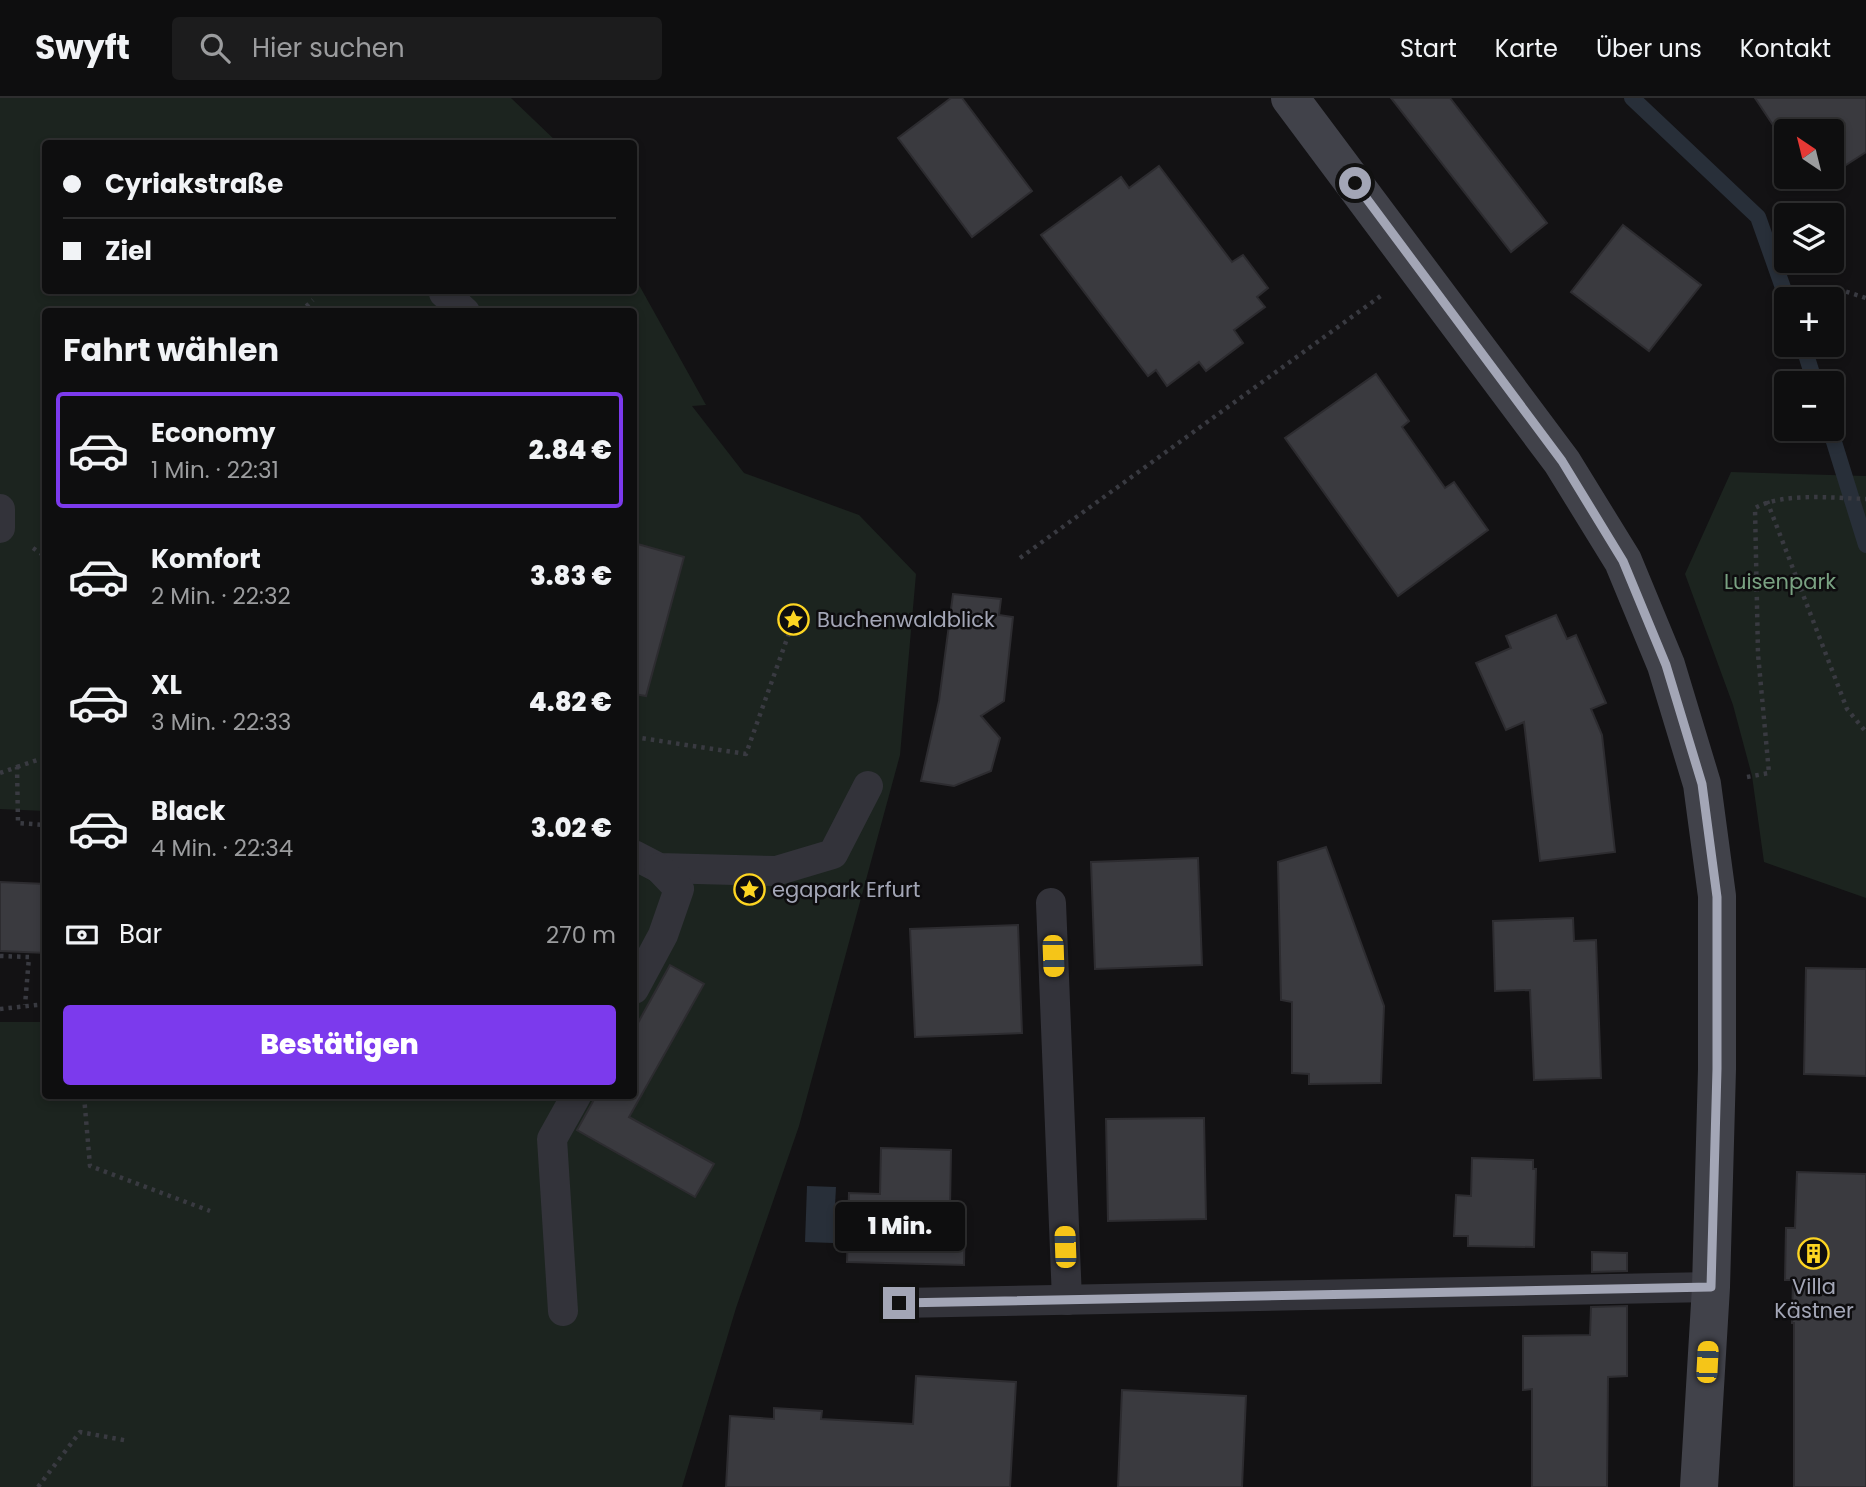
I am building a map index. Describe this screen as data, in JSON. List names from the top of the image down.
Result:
{
  "parks": ["Luisenpark"],
  "places": {
    "place": ["Buchenwaldblick", "egapark Erfurt"],
    "building": ["Villa Kästner"]
  },
  "north": "top left",
  "page": {
    "header": "Swyft",
    "search": "Hier suchen",
    "nav": [
      "Start",
      "Karte",
      "Über uns",
      "Kontakt"
    ],
    "map_buttons": ["+", "−"],
    "banner": ["Cyriakstraße", "Ziel"],
    "heading": "Fahrt wählen",
    "list": [
      {
        "name": "Economy",
        "note": "1 Min. · 22:31",
        "value": "2.84 €"
      },
      {
        "name": "Komfort",
        "note": "2 Min. · 22:32",
        "value": "3.83 €"
      },
      {
        "name": "XL",
        "note": "3 Min. · 22:33",
        "value": "4.82 €"
      },
      {
        "name": "Black",
        "note": "4 Min. · 22:34",
        "value": "3.02 €"
      }
    ],
    "pay": ["Bar", "270 m"],
    "buttons": "Bestätigen",
    "bubble": "1 Min."
  }
}
